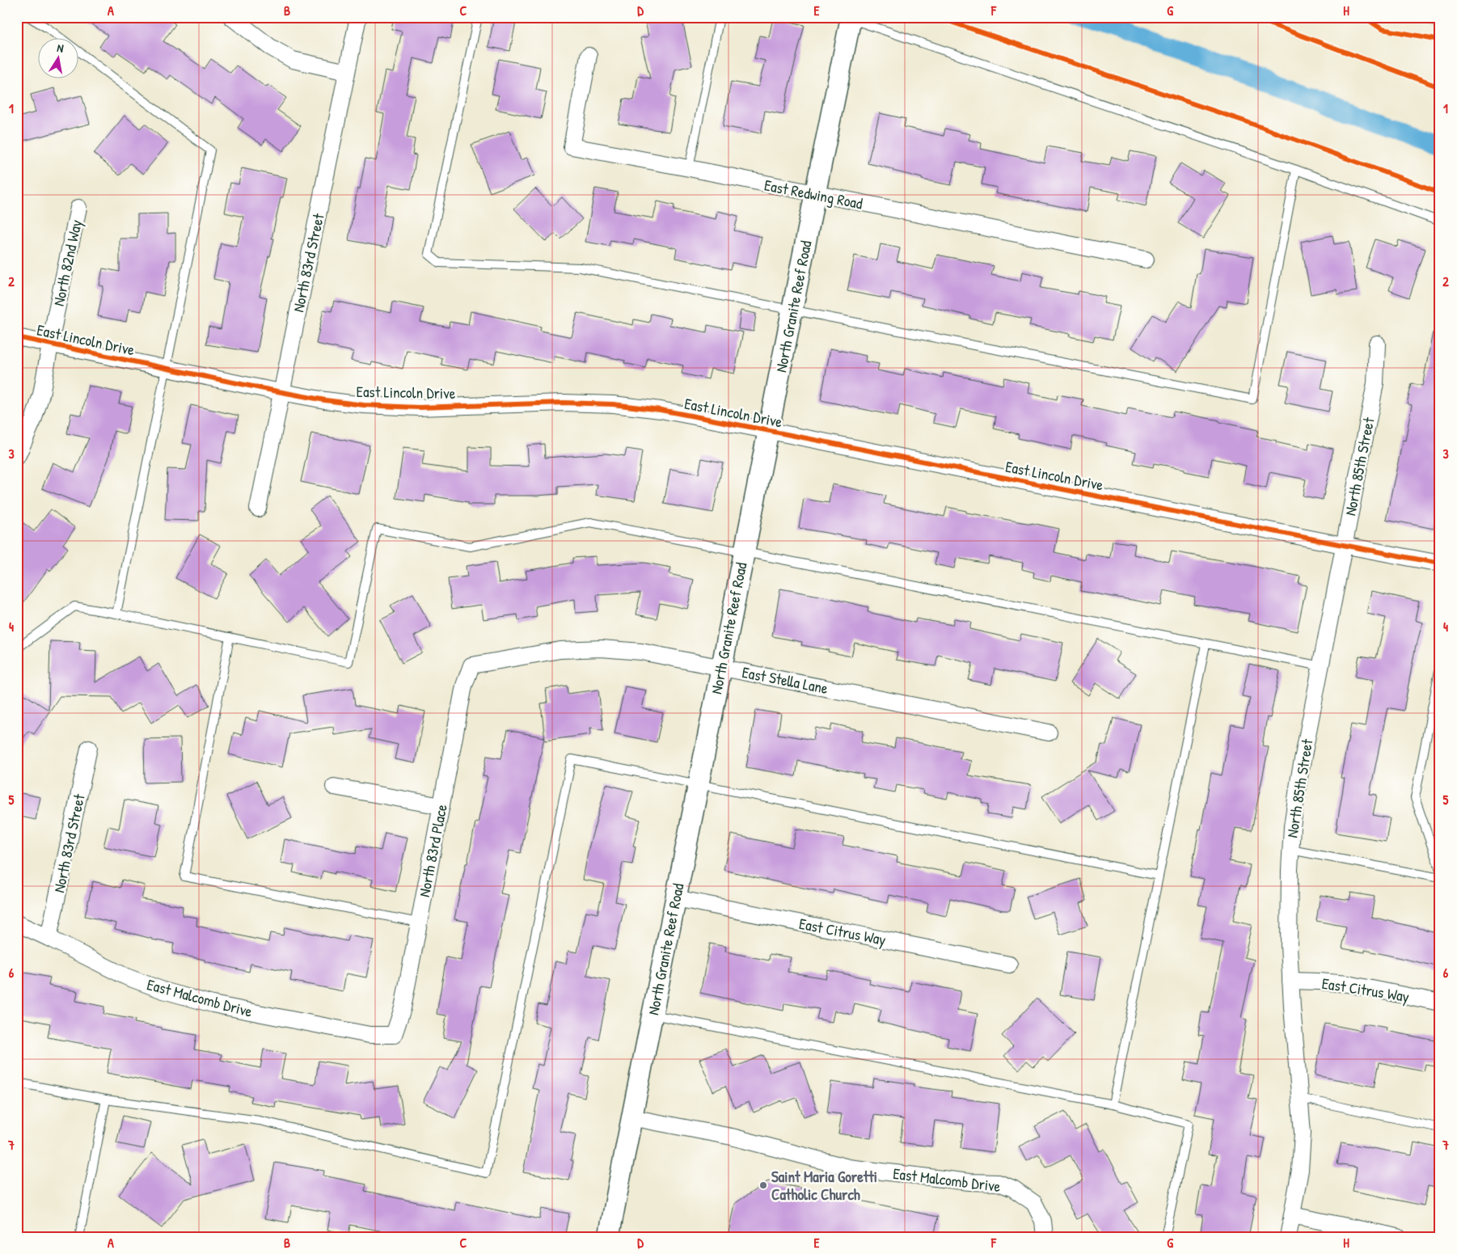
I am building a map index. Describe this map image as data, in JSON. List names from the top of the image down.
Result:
{
  "streets": {
    "street": [
      "East Redwing Road",
      "North 82nd Way",
      "North 83rd Street",
      "North Granite Reef Road",
      "East Lincoln Drive",
      "North 85th Street",
      "East Stella Lane",
      "North 83rd Place",
      "East Citrus Way",
      "East Malcomb Drive"
    ]
  },
  "crossings": [
    ["East Redwing Road", "North Granite Reef Road"],
    ["North 82nd Way", "East Lincoln Drive"],
    ["North 83rd Street", "East Lincoln Drive"],
    ["North 83rd Street", "East Malcomb Drive"],
    ["North Granite Reef Road", "East Lincoln Drive"],
    ["North Granite Reef Road", "East Stella Lane"],
    ["North Granite Reef Road", "East Citrus Way"],
    ["North Granite Reef Road", "East Malcomb Drive"],
    ["East Lincoln Drive", "North 85th Street"],
    ["North 85th Street", "East Citrus Way"],
    ["East Stella Lane", "North 83rd Place"],
    ["North 83rd Place", "East Malcomb Drive"]
  ],
  "places": ["Saint Maria Goretti Catholic Church"],
  "north": "top",
  "grid": {
    "columns": [
      "A",
      "B",
      "C",
      "D",
      "E",
      "F",
      "G",
      "H"
    ],
    "rows": [
      "1",
      "2",
      "3",
      "4",
      "5",
      "6",
      "7"
    ]
  }
}
